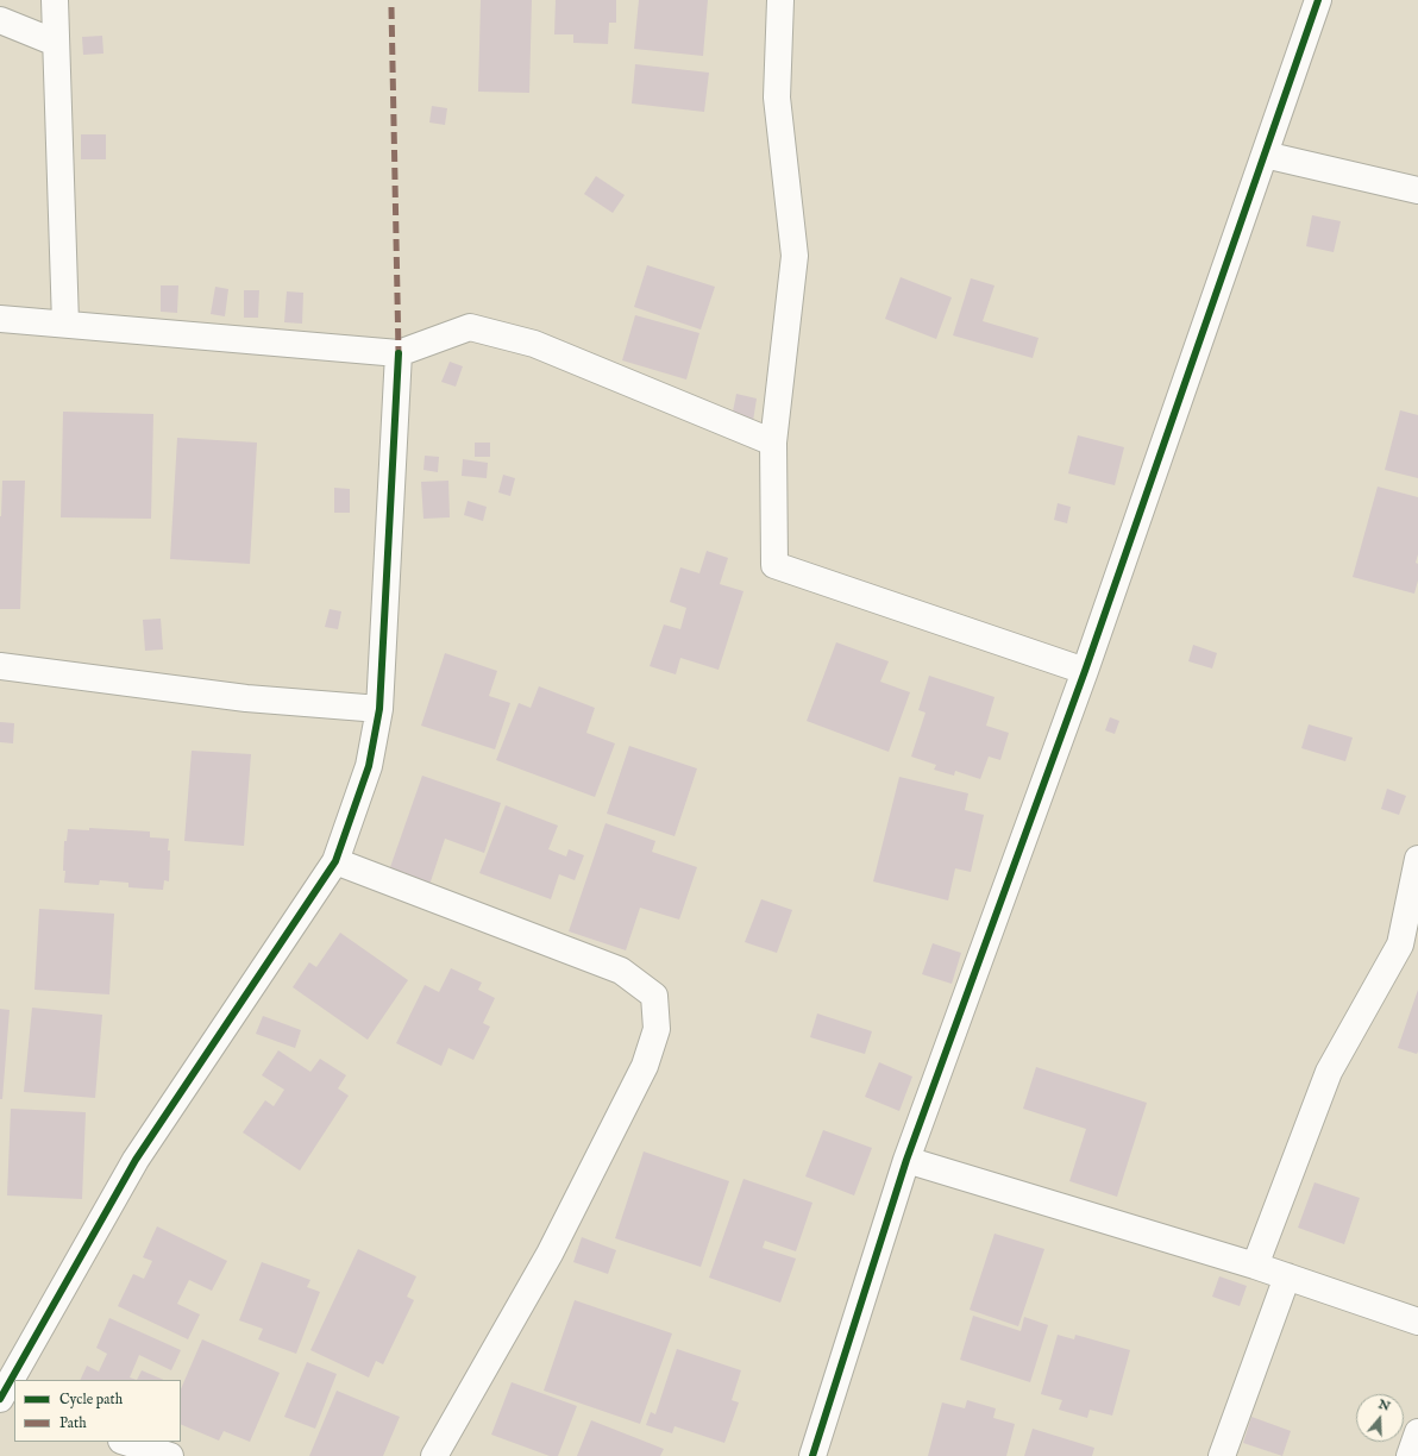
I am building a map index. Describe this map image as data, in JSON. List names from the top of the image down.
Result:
{
  "legend": ["Cycle path", "Path"],
  "north": "top"
}
